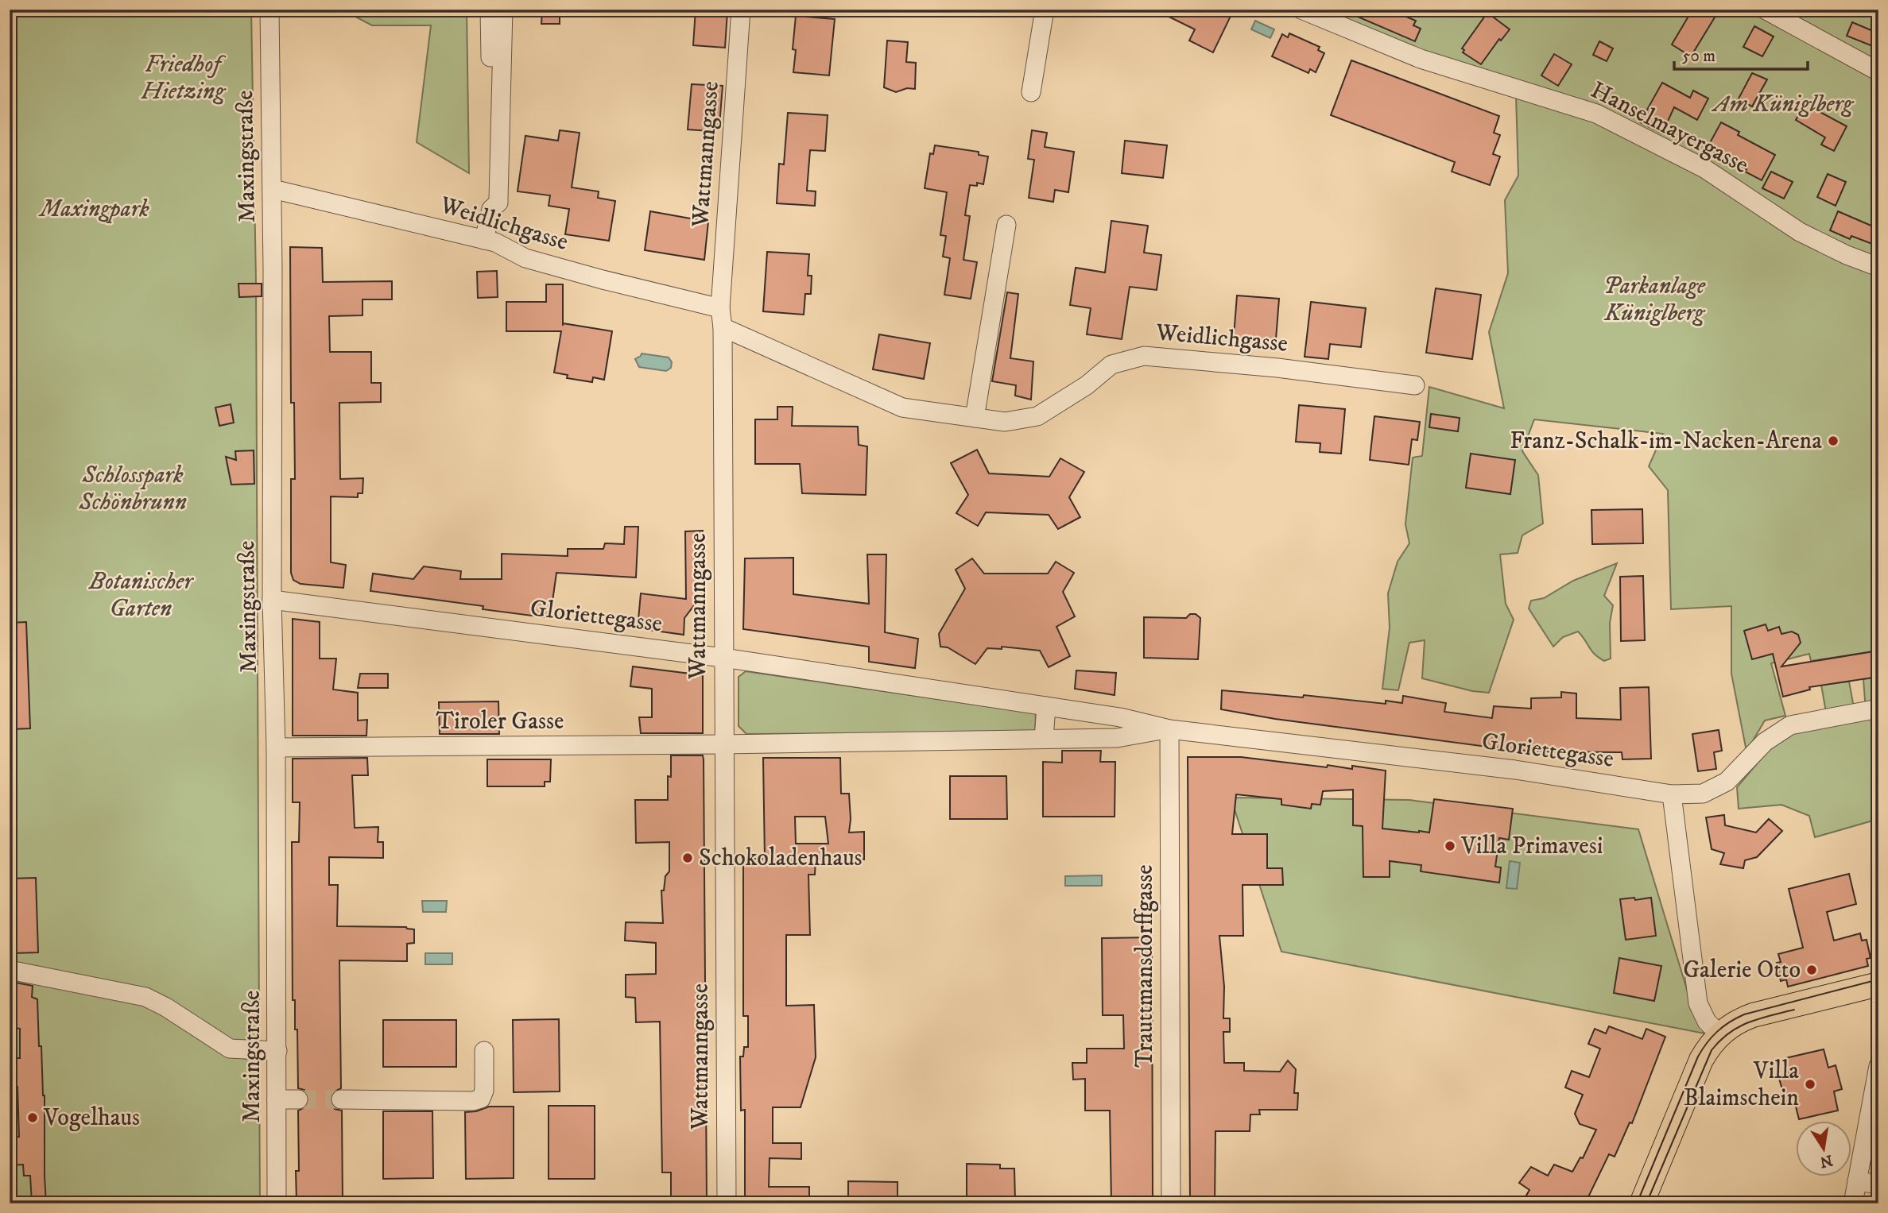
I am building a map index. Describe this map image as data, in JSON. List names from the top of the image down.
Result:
{
  "streets": {
    "street": [
      "Hanselmayergasse",
      "Wattmanngasse",
      "Maxingstraße",
      "Weidlichgasse",
      "Gloriettegasse",
      "Tiroler Gasse",
      "Trauttmansdorffgasse"
    ]
  },
  "crossings": [
    ["Wattmanngasse", "Weidlichgasse"],
    ["Wattmanngasse", "Gloriettegasse"],
    ["Wattmanngasse", "Tiroler Gasse"],
    ["Maxingstraße", "Weidlichgasse"],
    ["Maxingstraße", "Gloriettegasse"],
    ["Maxingstraße", "Tiroler Gasse"],
    ["Gloriettegasse", "Tiroler Gasse"],
    ["Gloriettegasse", "Trauttmansdorffgasse"]
  ],
  "parks": [
    "Friedhof Hietzing",
    "Am Küniglberg",
    "Maxingpark",
    "Parkanlage Küniglberg",
    "Schlosspark Schönbrunn",
    "Botanischer Garten"
  ],
  "places": [
    "Franz-Schalk-im-Nacken-Arena",
    "Villa Primavesi",
    "Schokoladenhaus",
    "Galerie Otto",
    "Villa Blaimschein",
    "Vogelhaus"
  ],
  "scale_bar": "50 m",
  "north": "bottom"
}
